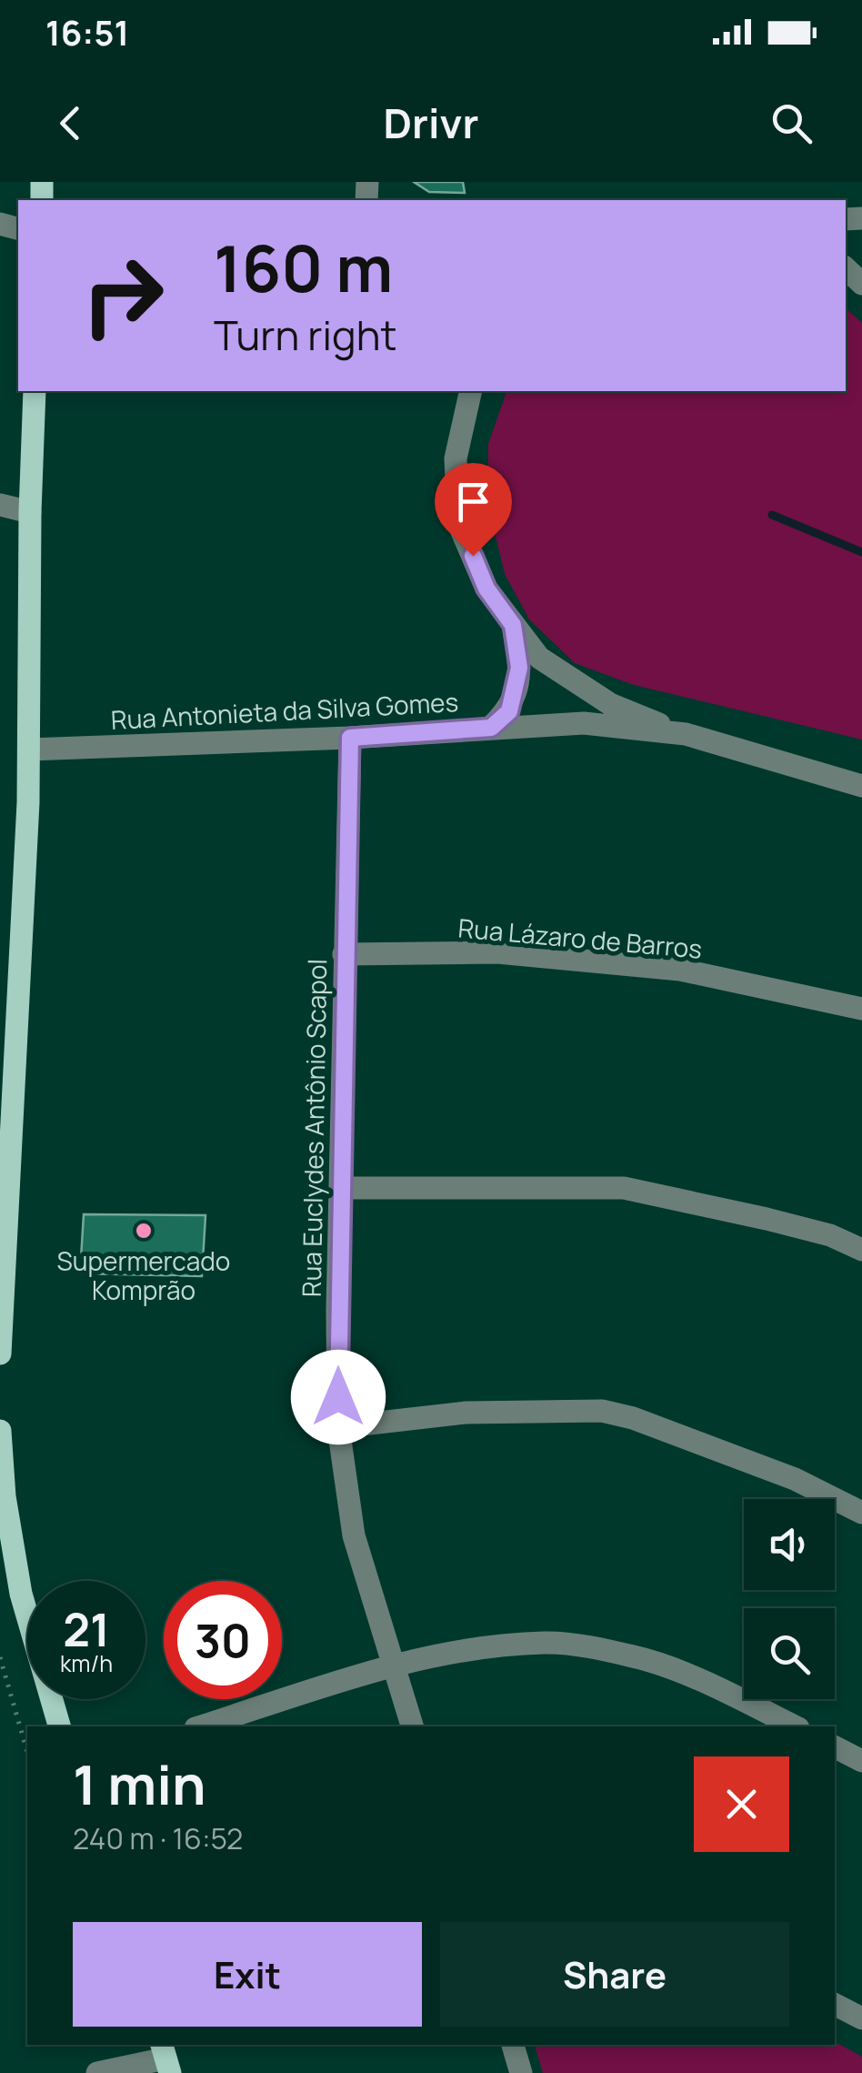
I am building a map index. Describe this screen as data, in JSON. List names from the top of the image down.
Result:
{
  "streets": {
    "street": ["Rua Antonieta da Silva Gomes", "Rua Lázaro de Barros", "Rua Euclydes Antônio Scapol"]
  },
  "crossings": [
    ["Rua Antonieta da Silva Gomes", "Rua Euclydes Antônio Scapol"],
    ["Rua Lázaro de Barros", "Rua Euclydes Antônio Scapol"]
  ],
  "places": ["Supermercado Komprão"],
  "page": {
    "status": "16:51",
    "header": "Drivr",
    "turn": ["160 m", "Turn right"],
    "speed": "21 km/h",
    "limit": "30",
    "heading": ["1 min", "240 m · 16:52"],
    "buttons": ["Exit", "Share"]
  }
}
